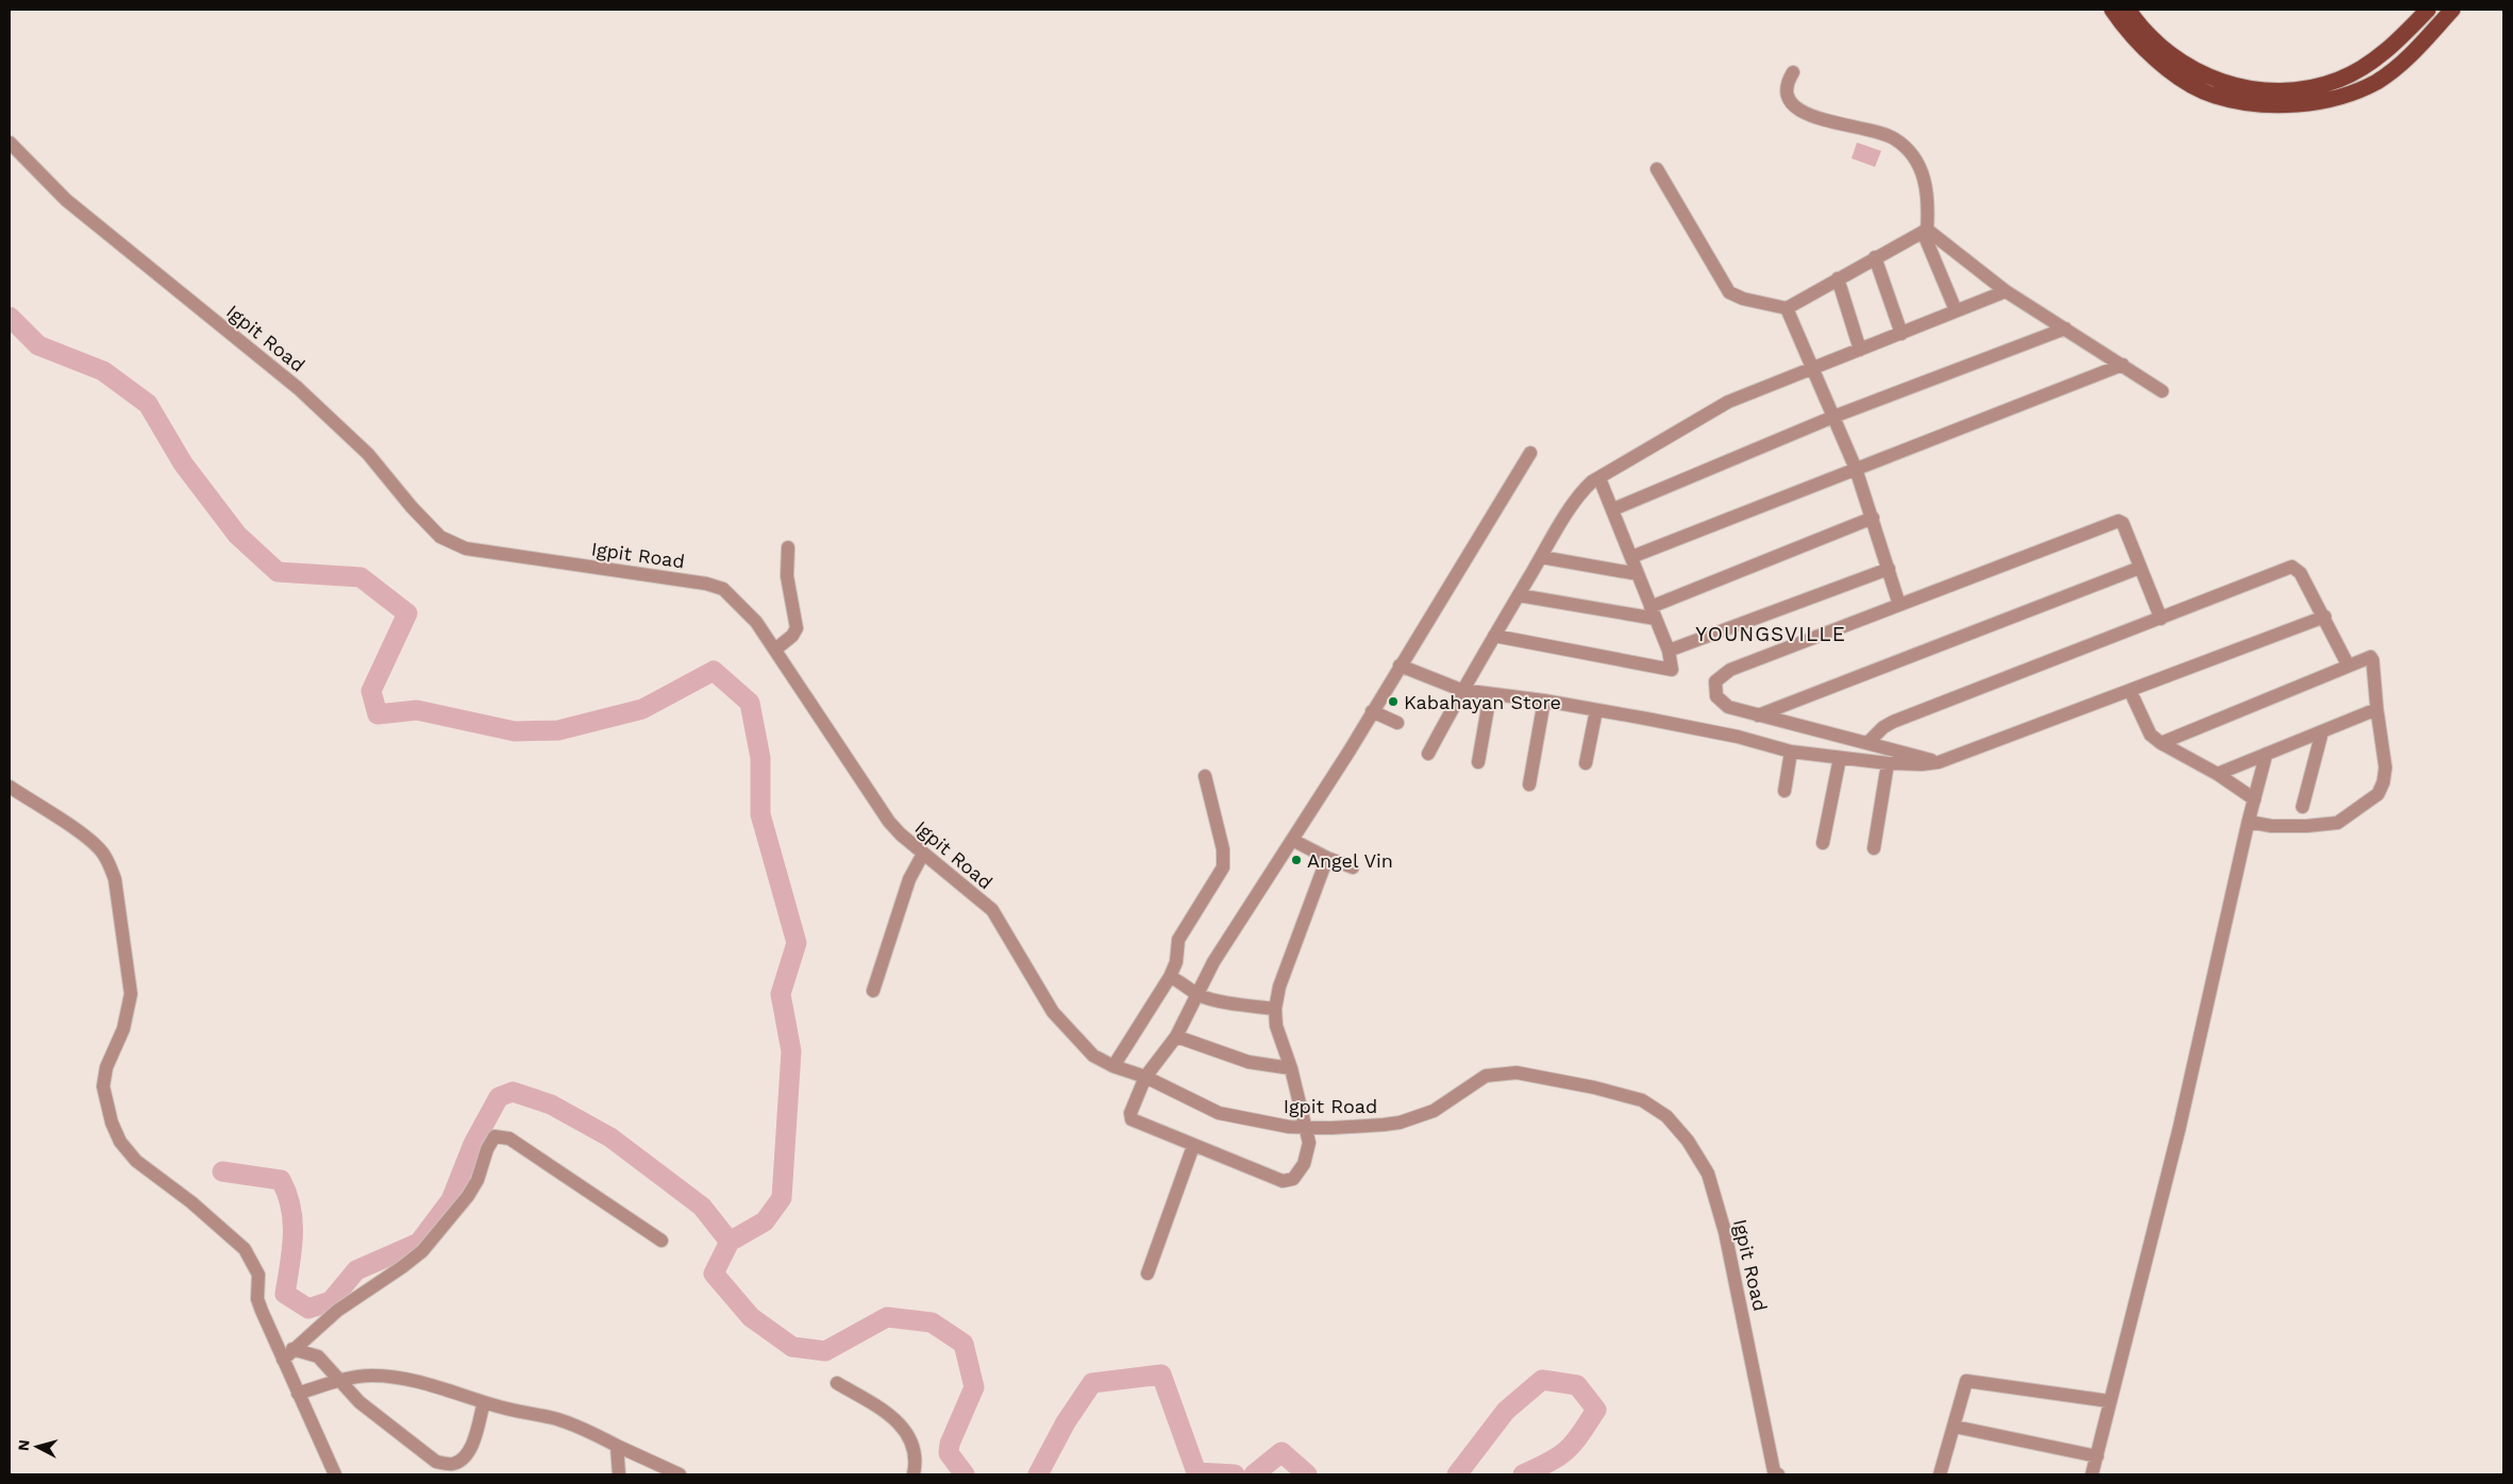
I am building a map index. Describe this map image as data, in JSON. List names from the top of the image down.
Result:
{
  "streets": {
    "street": ["Igpit Road"]
  },
  "districts": ["YOUNGSVILLE"],
  "places": ["Kabahayan Store", "Angel Vin"],
  "north": "left"
}
